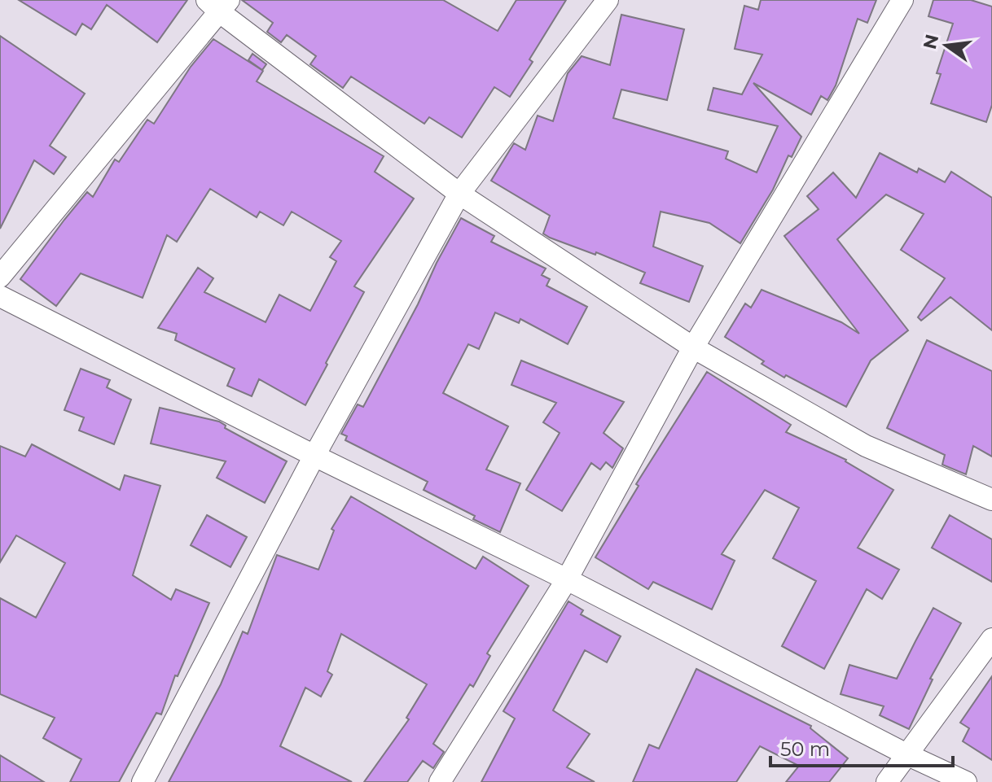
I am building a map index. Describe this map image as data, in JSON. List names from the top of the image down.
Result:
{
  "scale_bar": "50 m",
  "north": "left"
}
